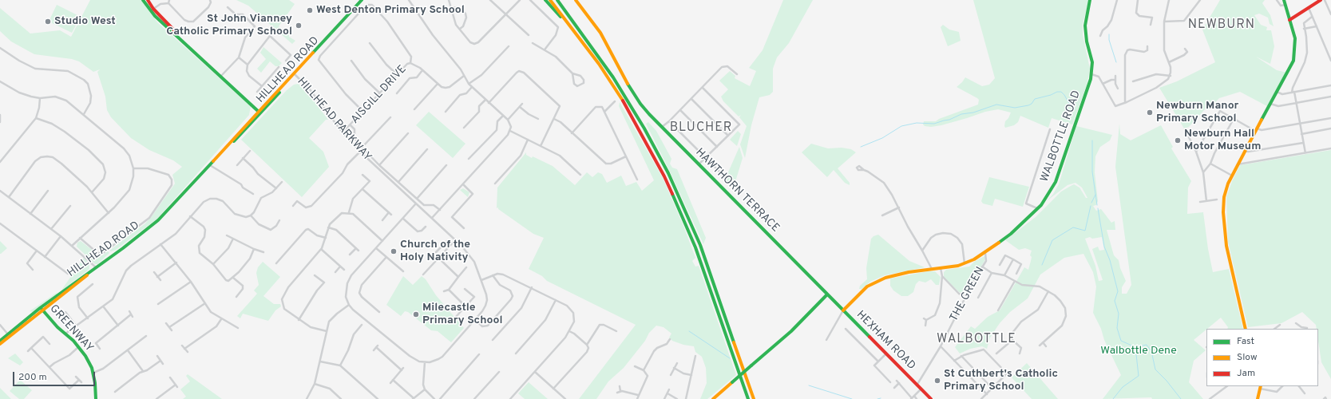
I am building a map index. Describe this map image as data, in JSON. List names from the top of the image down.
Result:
{
  "streets": {
    "main road": [
      "HILLHEAD ROAD",
      "WALBOTTLE ROAD",
      "HAWTHORN TERRACE",
      "GREENWAY",
      "HEXHAM ROAD"
    ],
    "street": ["AISGILL DRIVE", "HILLHEAD PARKWAY", "THE GREEN"]
  },
  "crossings": [
    ["HILLHEAD ROAD", "HILLHEAD PARKWAY"],
    ["HILLHEAD ROAD", "GREENWAY"],
    ["AISGILL DRIVE", "HILLHEAD PARKWAY"],
    ["WALBOTTLE ROAD", "THE GREEN"],
    ["HAWTHORN TERRACE", "HEXHAM ROAD"],
    ["THE GREEN", "HEXHAM ROAD"]
  ],
  "districts": ["NEWBURN", "BLUCHER", "WALBOTTLE"],
  "parks": ["Walbottle Dene"],
  "places": [
    "West Denton Primary School",
    "Studio West",
    "St John Vianney Catholic Primary School",
    "Newburn Manor Primary School",
    "Newburn Hall Motor Museum",
    "Church of the Holy Nativity",
    "Milecastle Primary School",
    "St Cuthbert's Catholic Primary School"
  ],
  "legend": ["Fast", "Slow", "Jam"],
  "scale_bar": "200 m"
}
